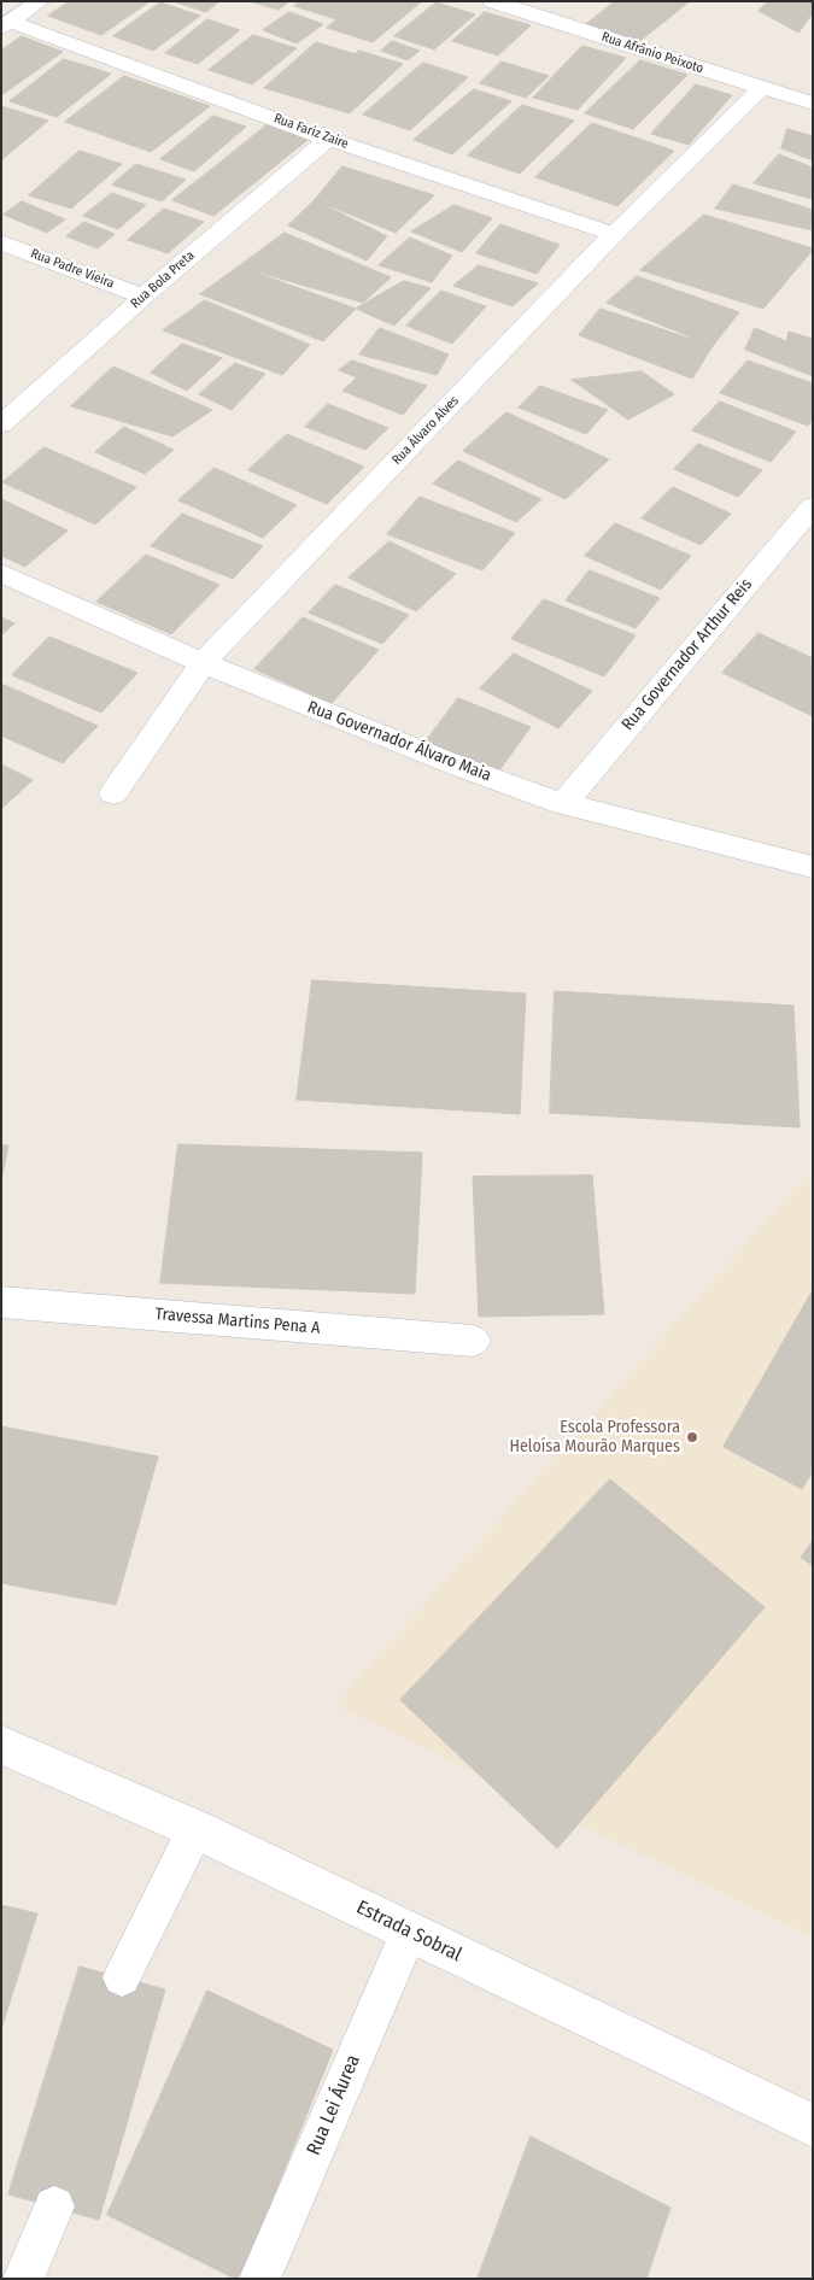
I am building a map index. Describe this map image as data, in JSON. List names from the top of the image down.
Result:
{
  "streets": {
    "street": [
      "Rua Afrânio Peixoto",
      "Rua Fariz Zaire",
      "Rua Padre Vieira",
      "Rua Bola Preta",
      "Rua Álvaro Alves",
      "Rua Governador Arthur Reis",
      "Rua Governador Álvaro Maia",
      "Travessa Martins Pena A",
      "Estrada Sobral"
    ],
    "lane": ["Rua Lei Áurea"]
  },
  "crossings": [
    ["Rua Afrânio Peixoto", "Rua Álvaro Alves"],
    ["Rua Fariz Zaire", "Rua Bola Preta"],
    ["Rua Fariz Zaire", "Rua Álvaro Alves"],
    ["Rua Padre Vieira", "Rua Bola Preta"],
    ["Rua Álvaro Alves", "Rua Governador Álvaro Maia"],
    ["Rua Governador Arthur Reis", "Rua Governador Álvaro Maia"],
    ["Estrada Sobral", "Rua Lei Áurea"]
  ],
  "places": ["Escola Professora Heloísa Mourão Marques"]
}
